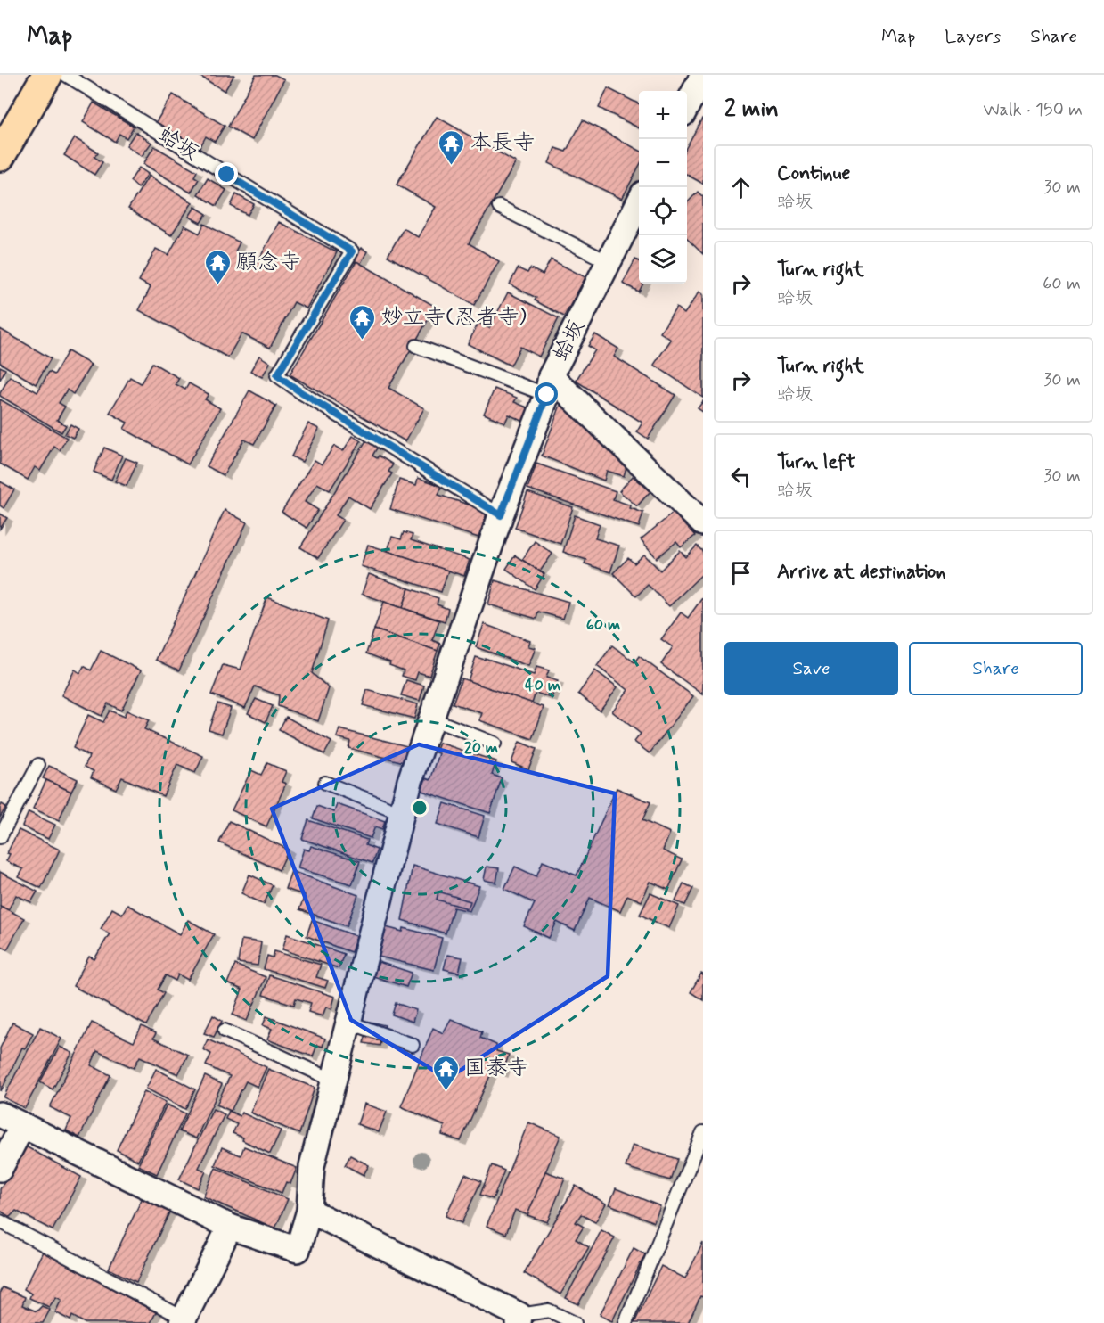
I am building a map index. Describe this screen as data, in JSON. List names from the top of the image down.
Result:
{
  "streets": {
    "street": ["蛤坂"]
  },
  "places": {
    "temple": [
      "本長寺",
      "願念寺",
      "妙立寺(忍者寺)",
      "国泰寺"
    ]
  },
  "page": {
    "header": "Map",
    "nav": ["Map", "Layers", "Share"],
    "heading": ["2 min", "Walk · 150 m"],
    "map_buttons": ["+", "−"],
    "list": [
      ["Continue", "蛤坂", "30 m"],
      ["Turn right", "蛤坂", "60 m"],
      ["Turn right", "蛤坂", "30 m"],
      ["Turn left", "蛤坂", "30 m"],
      "Arrive at destination"
    ],
    "buttons": ["Save", "Share"]
  },
  "rings": ["60 m", "40 m", "20 m"]
}
